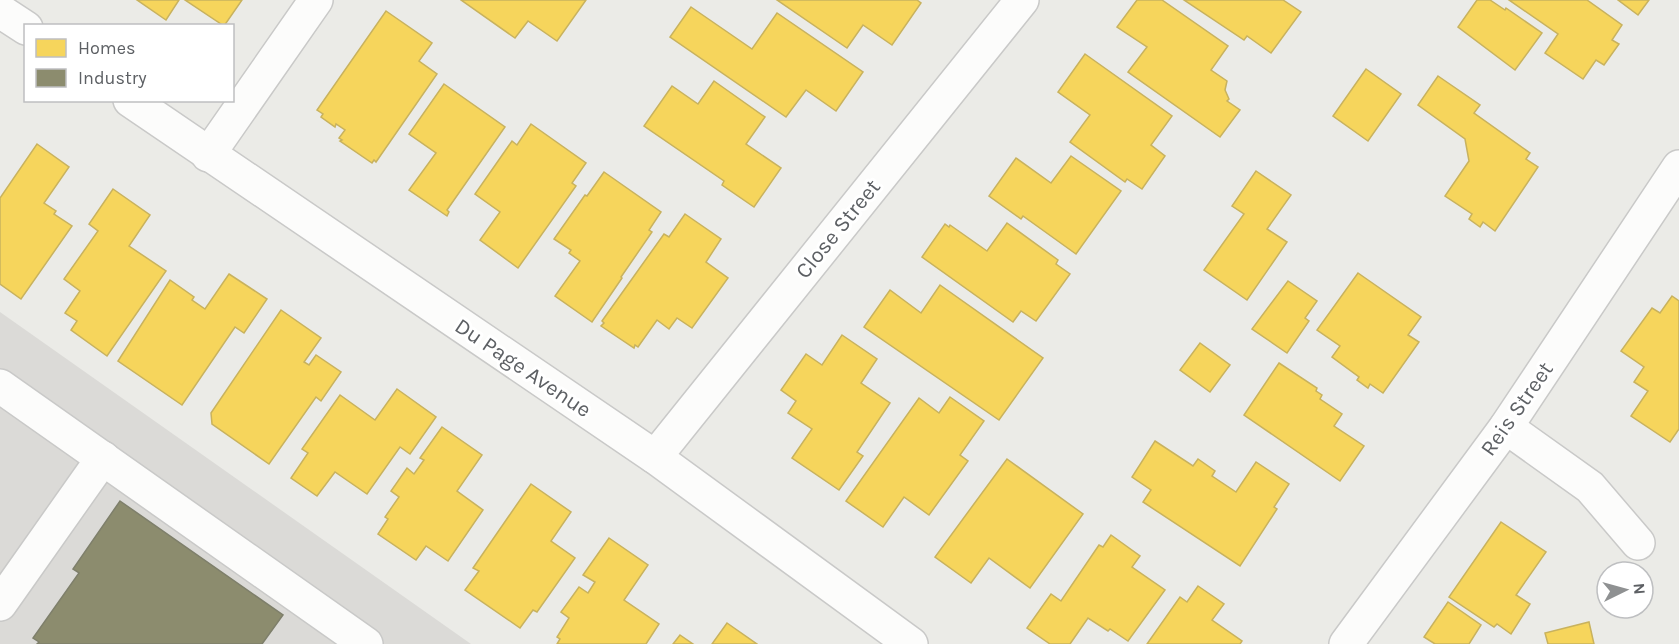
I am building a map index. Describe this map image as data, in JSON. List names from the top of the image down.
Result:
{
  "streets": {
    "street": ["Close Street", "Du Page Avenue", "Reis Street"]
  },
  "crossings": [
    ["Close Street", "Du Page Avenue"]
  ],
  "legend": ["Homes", "Industry"],
  "north": "right"
}
